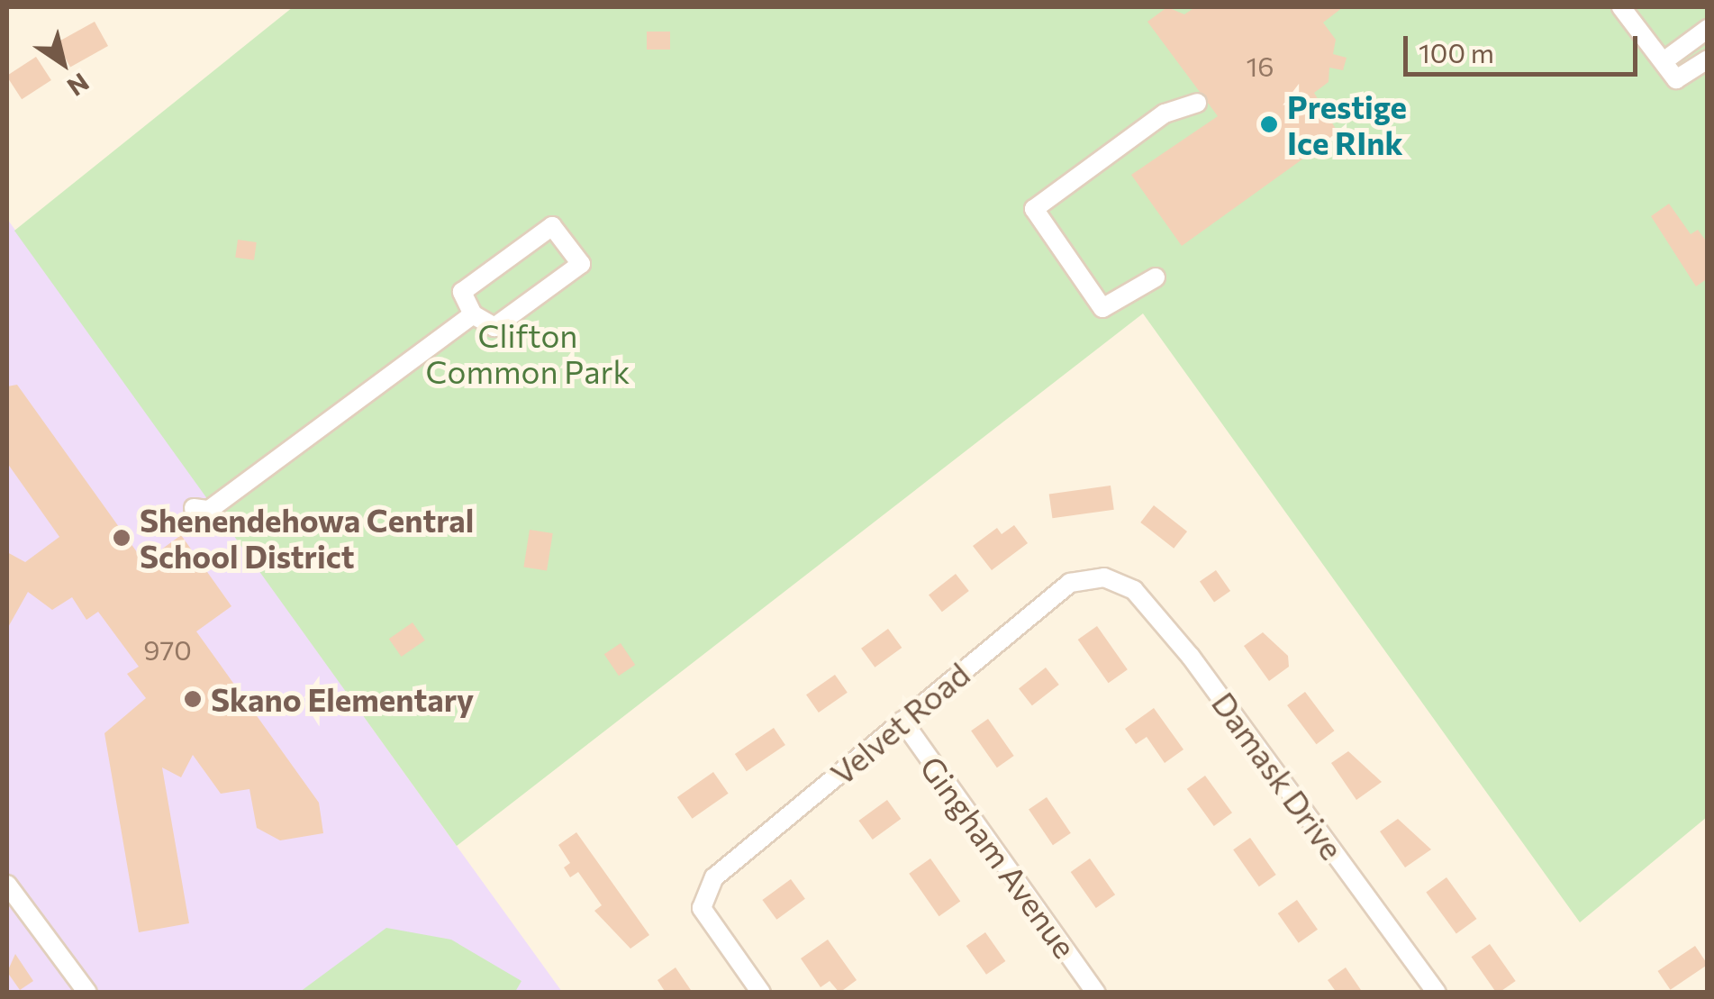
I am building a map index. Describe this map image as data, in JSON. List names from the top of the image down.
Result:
{
  "streets": {
    "street": ["Velvet Road", "Damask Drive", "Gingham Avenue"]
  },
  "crossings": [
    ["Velvet Road", "Damask Drive"],
    ["Velvet Road", "Gingham Avenue"]
  ],
  "parks": ["Clifton Common Park"],
  "places": ["Prestige Ice RInk", "Shenendehowa Central School District", "Skano Elementary"],
  "house_numbers": ["16", "970"],
  "scale_bar": "100 m",
  "north": "bottom right"
}
